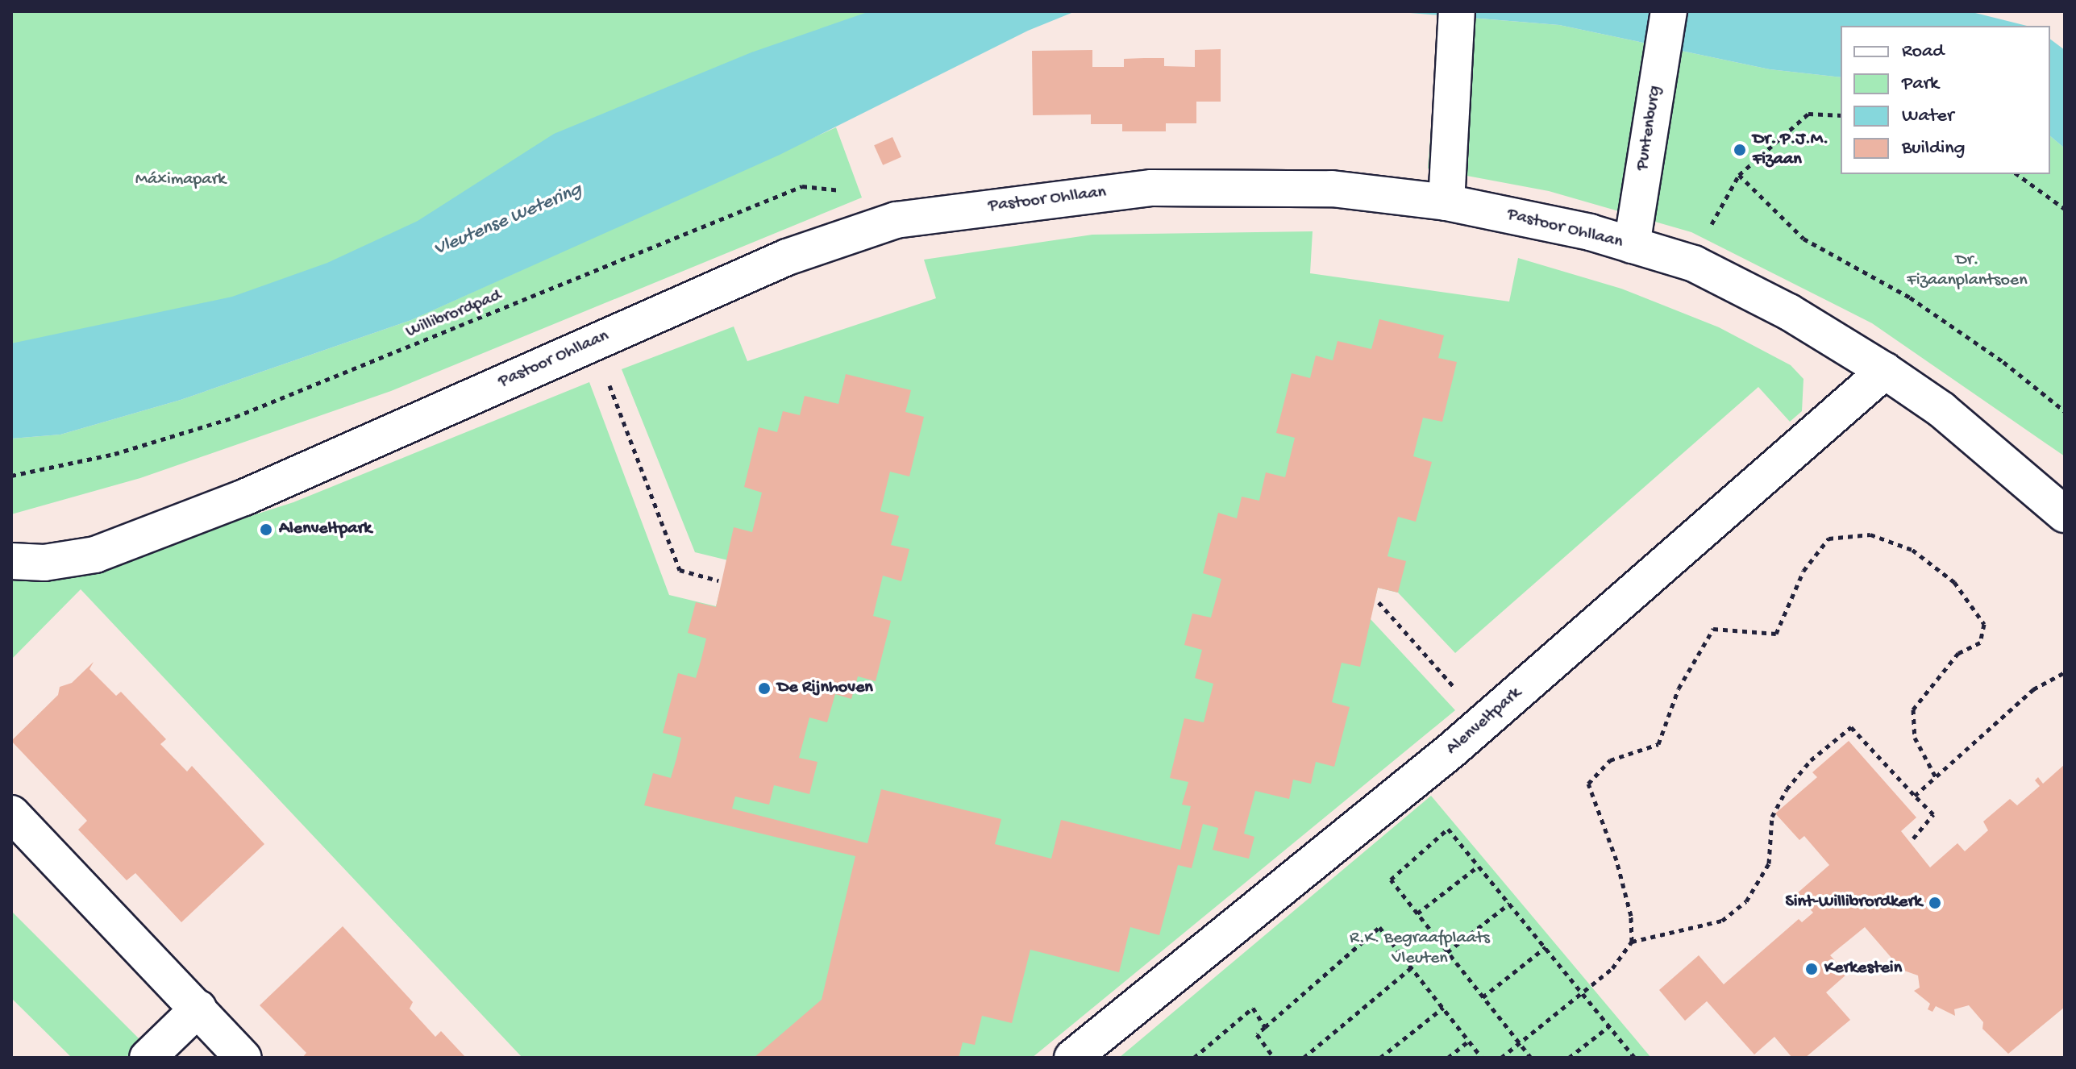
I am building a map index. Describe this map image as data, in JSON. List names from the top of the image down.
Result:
{
  "streets": {
    "street": ["Puntenburg", "Pastoor Ohllaan", "Alenveltpark"],
    "path": ["Willibrordpad"]
  },
  "crossings": [
    ["Puntenburg", "Pastoor Ohllaan"],
    ["Pastoor Ohllaan", "Willibrordpad"],
    ["Pastoor Ohllaan", "Alenveltpark"]
  ],
  "water": ["Vleutense Wetering"],
  "parks": ["Máximapark", "Dr. Fizaanplantsoen", "R.K. Begraafplaats Vleuten"],
  "places": [
    "Dr. P.J.M. Fizaan",
    "Alenveltpark",
    "De Rijnhoven",
    "Sint-Willibrordkerk",
    "Kerkestein"
  ],
  "legend": [
    "Road",
    "Park",
    "Water",
    "Building"
  ]
}
